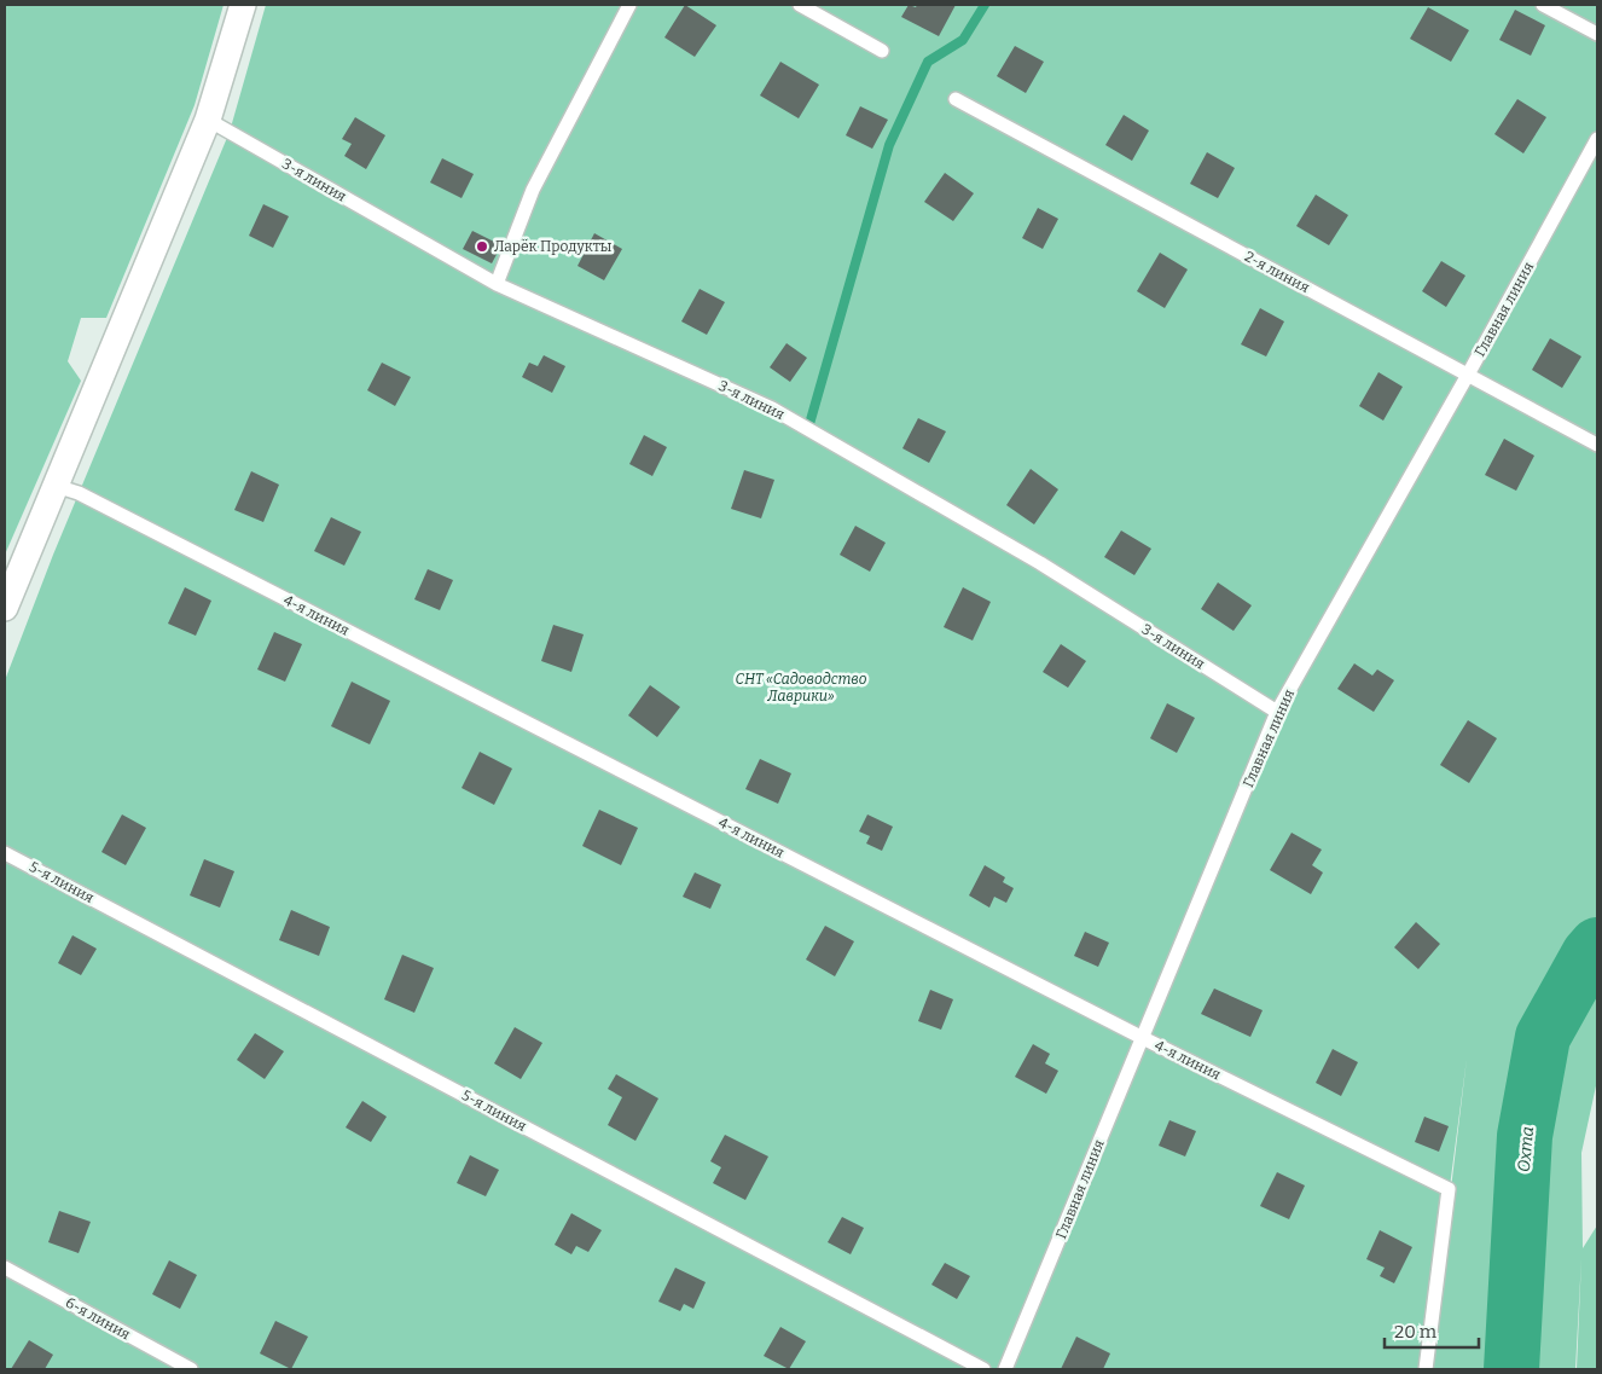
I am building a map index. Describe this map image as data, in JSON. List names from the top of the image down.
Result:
{
  "streets": {
    "lane": [
      "3-я линия",
      "2-я линия",
      "Главная линия",
      "4-я линия",
      "5-я линия",
      "6-я линия"
    ]
  },
  "crossings": [
    ["3-я линия", "Главная линия"],
    ["2-я линия", "Главная линия"],
    ["Главная линия", "4-я линия"]
  ],
  "water": ["Охта"],
  "parks": ["СНТ «Садоводство Лаврики»"],
  "places": ["Ларёк Продукты"],
  "scale_bar": "20 m"
}
